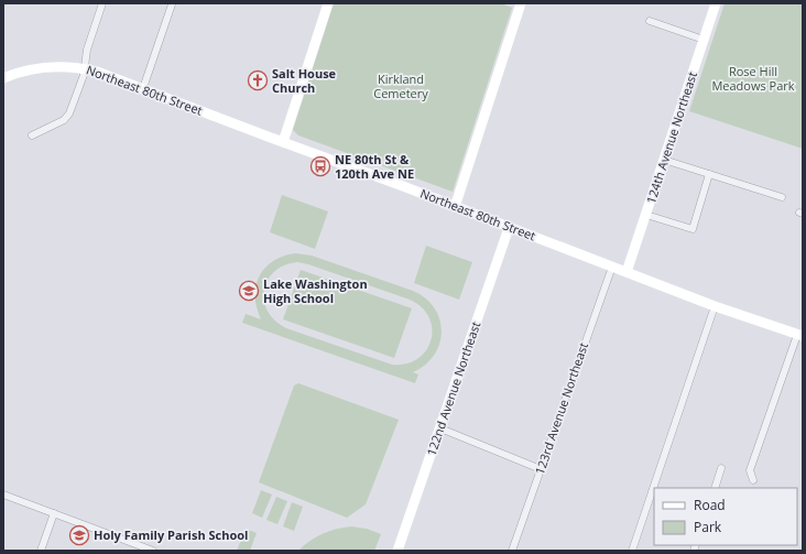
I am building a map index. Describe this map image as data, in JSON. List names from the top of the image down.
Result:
{
  "streets": {
    "street": [
      "Northeast 80th Street",
      "124th Avenue Northeast",
      "122nd Avenue Northeast",
      "123rd Avenue Northeast"
    ]
  },
  "crossings": [
    ["Northeast 80th Street", "124th Avenue Northeast"],
    ["Northeast 80th Street", "122nd Avenue Northeast"],
    ["Northeast 80th Street", "123rd Avenue Northeast"]
  ],
  "parks": ["Rose Hill Meadows Park", "Kirkland Cemetery"],
  "places": {
    "church": ["Salt House Church"],
    "bus stop": ["NE 80th St & 120th Ave NE"],
    "school or university": ["Lake Washington High School", "Holy Family Parish School"]
  },
  "legend": ["Road", "Park"]
}
